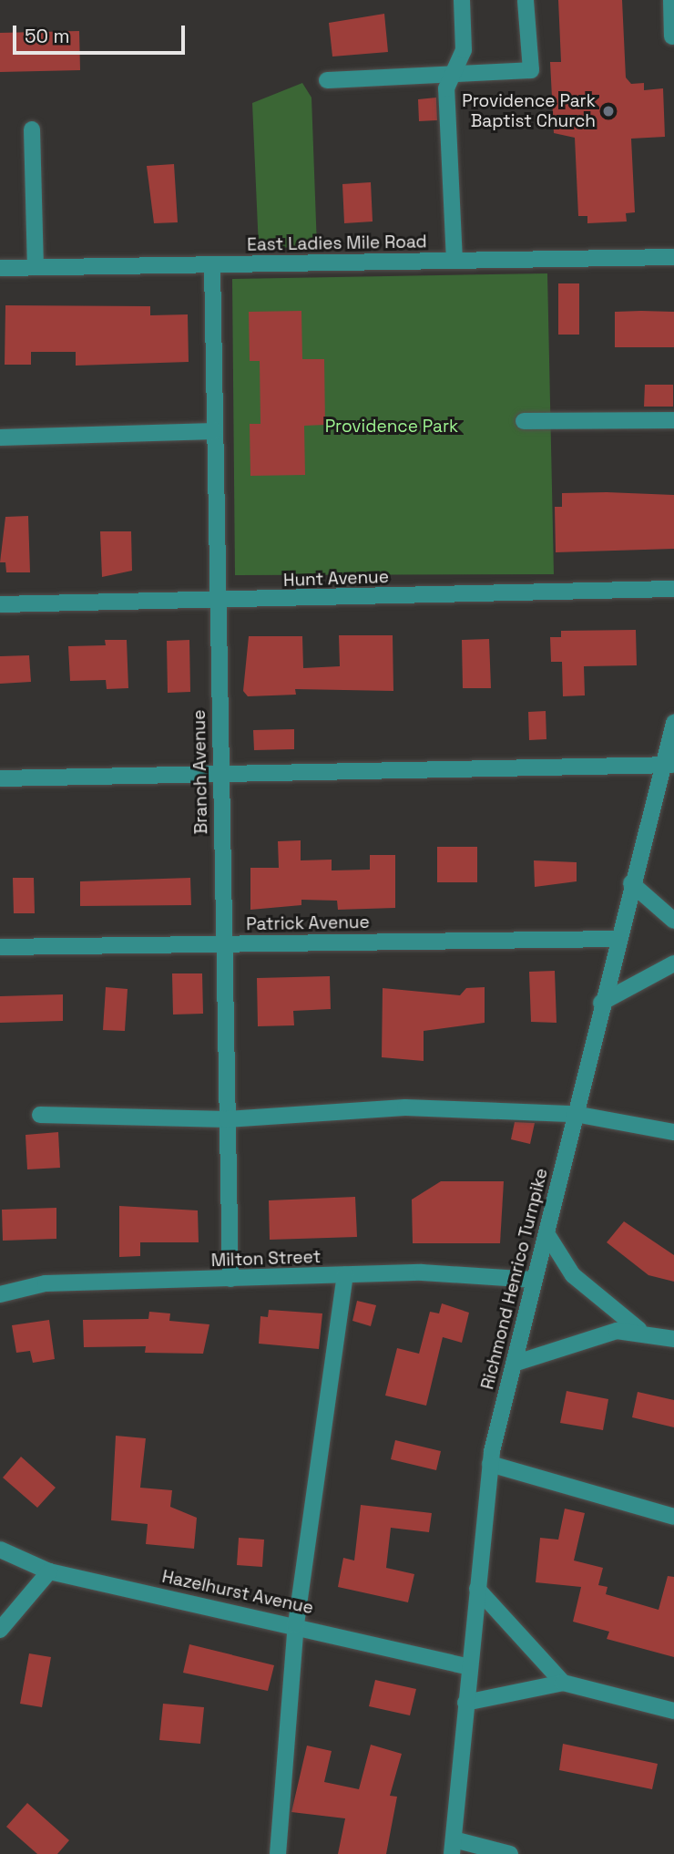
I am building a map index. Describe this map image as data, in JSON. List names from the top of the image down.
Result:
{
  "streets": {
    "street": [
      "East Ladies Mile Road",
      "Hunt Avenue",
      "Branch Avenue",
      "Patrick Avenue",
      "Milton Street",
      "Richmond Henrico Turnpike",
      "Hazelhurst Avenue"
    ]
  },
  "crossings": [
    ["East Ladies Mile Road", "Branch Avenue"],
    ["Hunt Avenue", "Branch Avenue"],
    ["Branch Avenue", "Patrick Avenue"],
    ["Branch Avenue", "Milton Street"],
    ["Patrick Avenue", "Richmond Henrico Turnpike"],
    ["Milton Street", "Richmond Henrico Turnpike"],
    ["Richmond Henrico Turnpike", "Hazelhurst Avenue"]
  ],
  "parks": ["Providence Park"],
  "places": ["Providence Park Baptist Church"],
  "scale_bar": "50 m"
}
